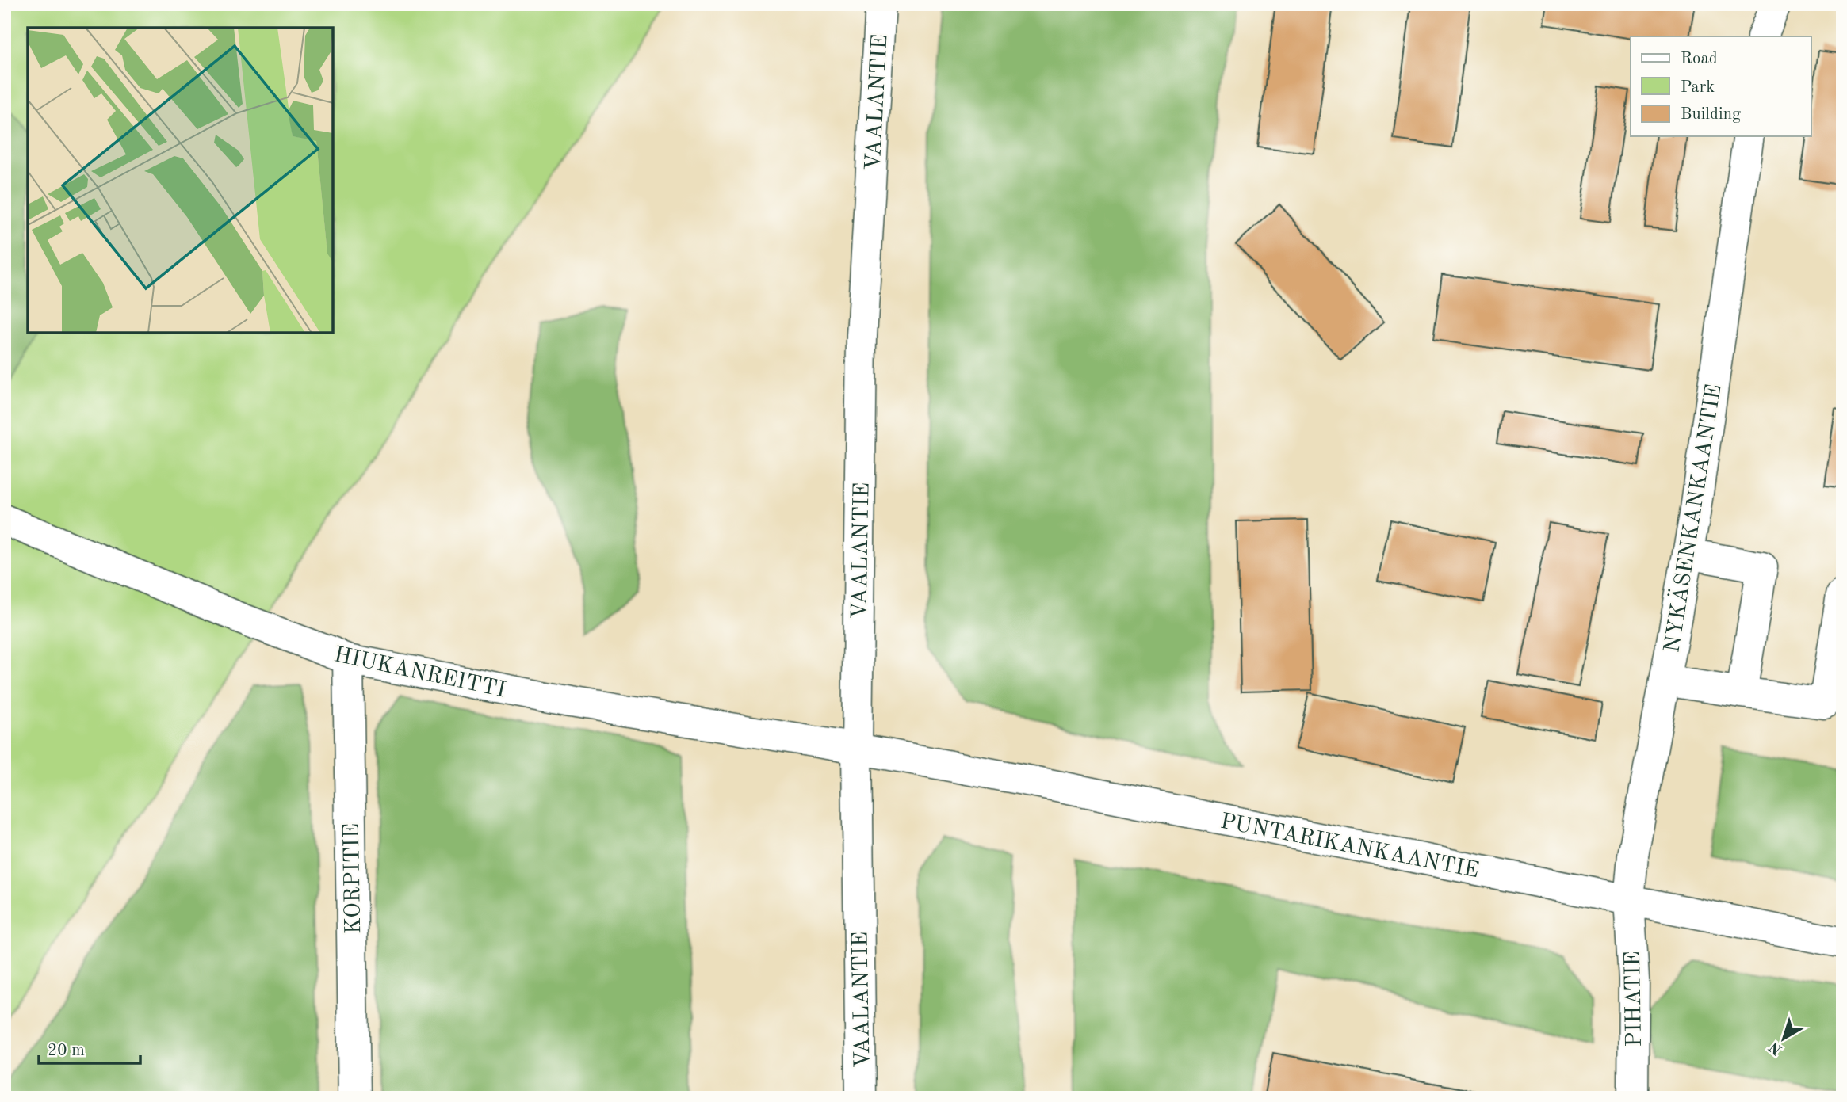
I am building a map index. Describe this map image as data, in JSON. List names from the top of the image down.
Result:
{
  "streets": {
    "street": [
      "VAALANTIE",
      "NYKÄSENKANKAANTIE",
      "HIUKANREITTI",
      "PUNTARIKANKAANTIE",
      "KORPITIE",
      "PIHATIE"
    ]
  },
  "crossings": [
    ["VAALANTIE", "HIUKANREITTI"],
    ["VAALANTIE", "PUNTARIKANKAANTIE"],
    ["NYKÄSENKANKAANTIE", "PUNTARIKANKAANTIE"],
    ["NYKÄSENKANKAANTIE", "PIHATIE"],
    ["HIUKANREITTI", "PUNTARIKANKAANTIE"],
    ["HIUKANREITTI", "KORPITIE"],
    ["PUNTARIKANKAANTIE", "PIHATIE"]
  ],
  "legend": ["Road", "Park", "Building"],
  "scale_bar": "20 m",
  "north": "bottom left"
}
